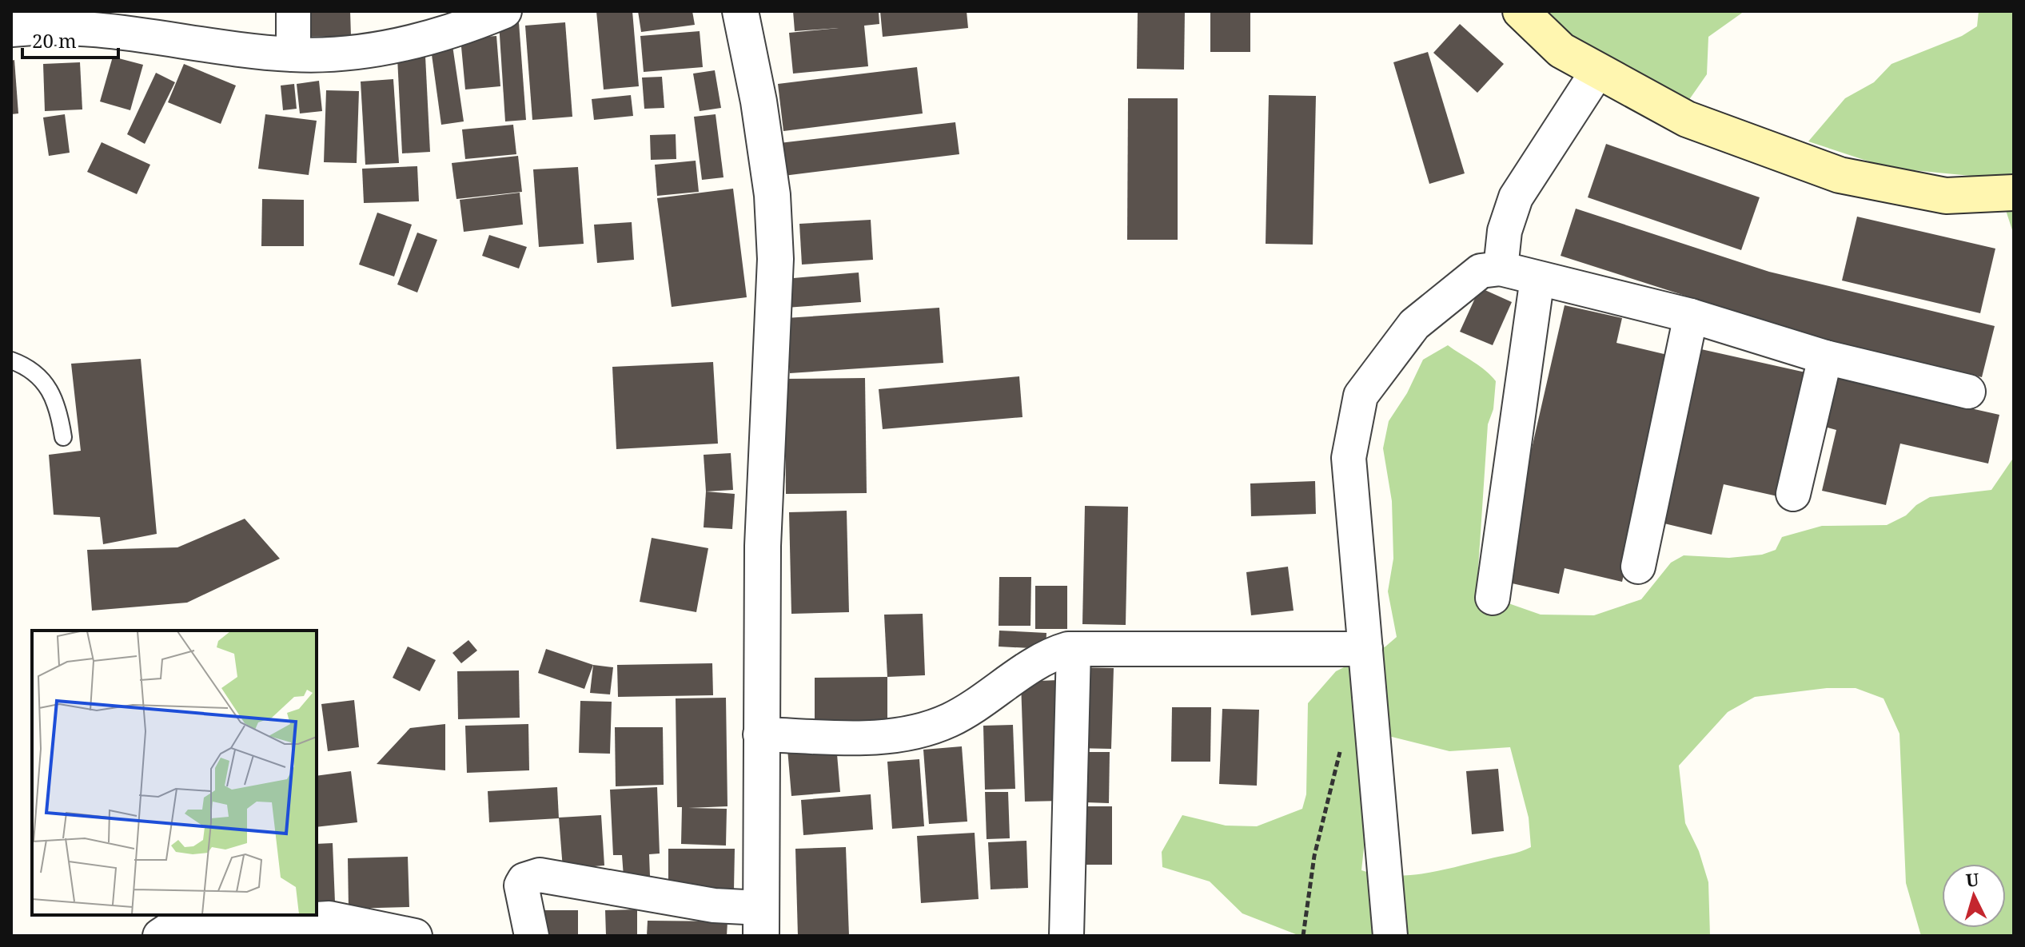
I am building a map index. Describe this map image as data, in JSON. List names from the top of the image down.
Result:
{
  "scale_bar": "20 m",
  "north": "top"
}
